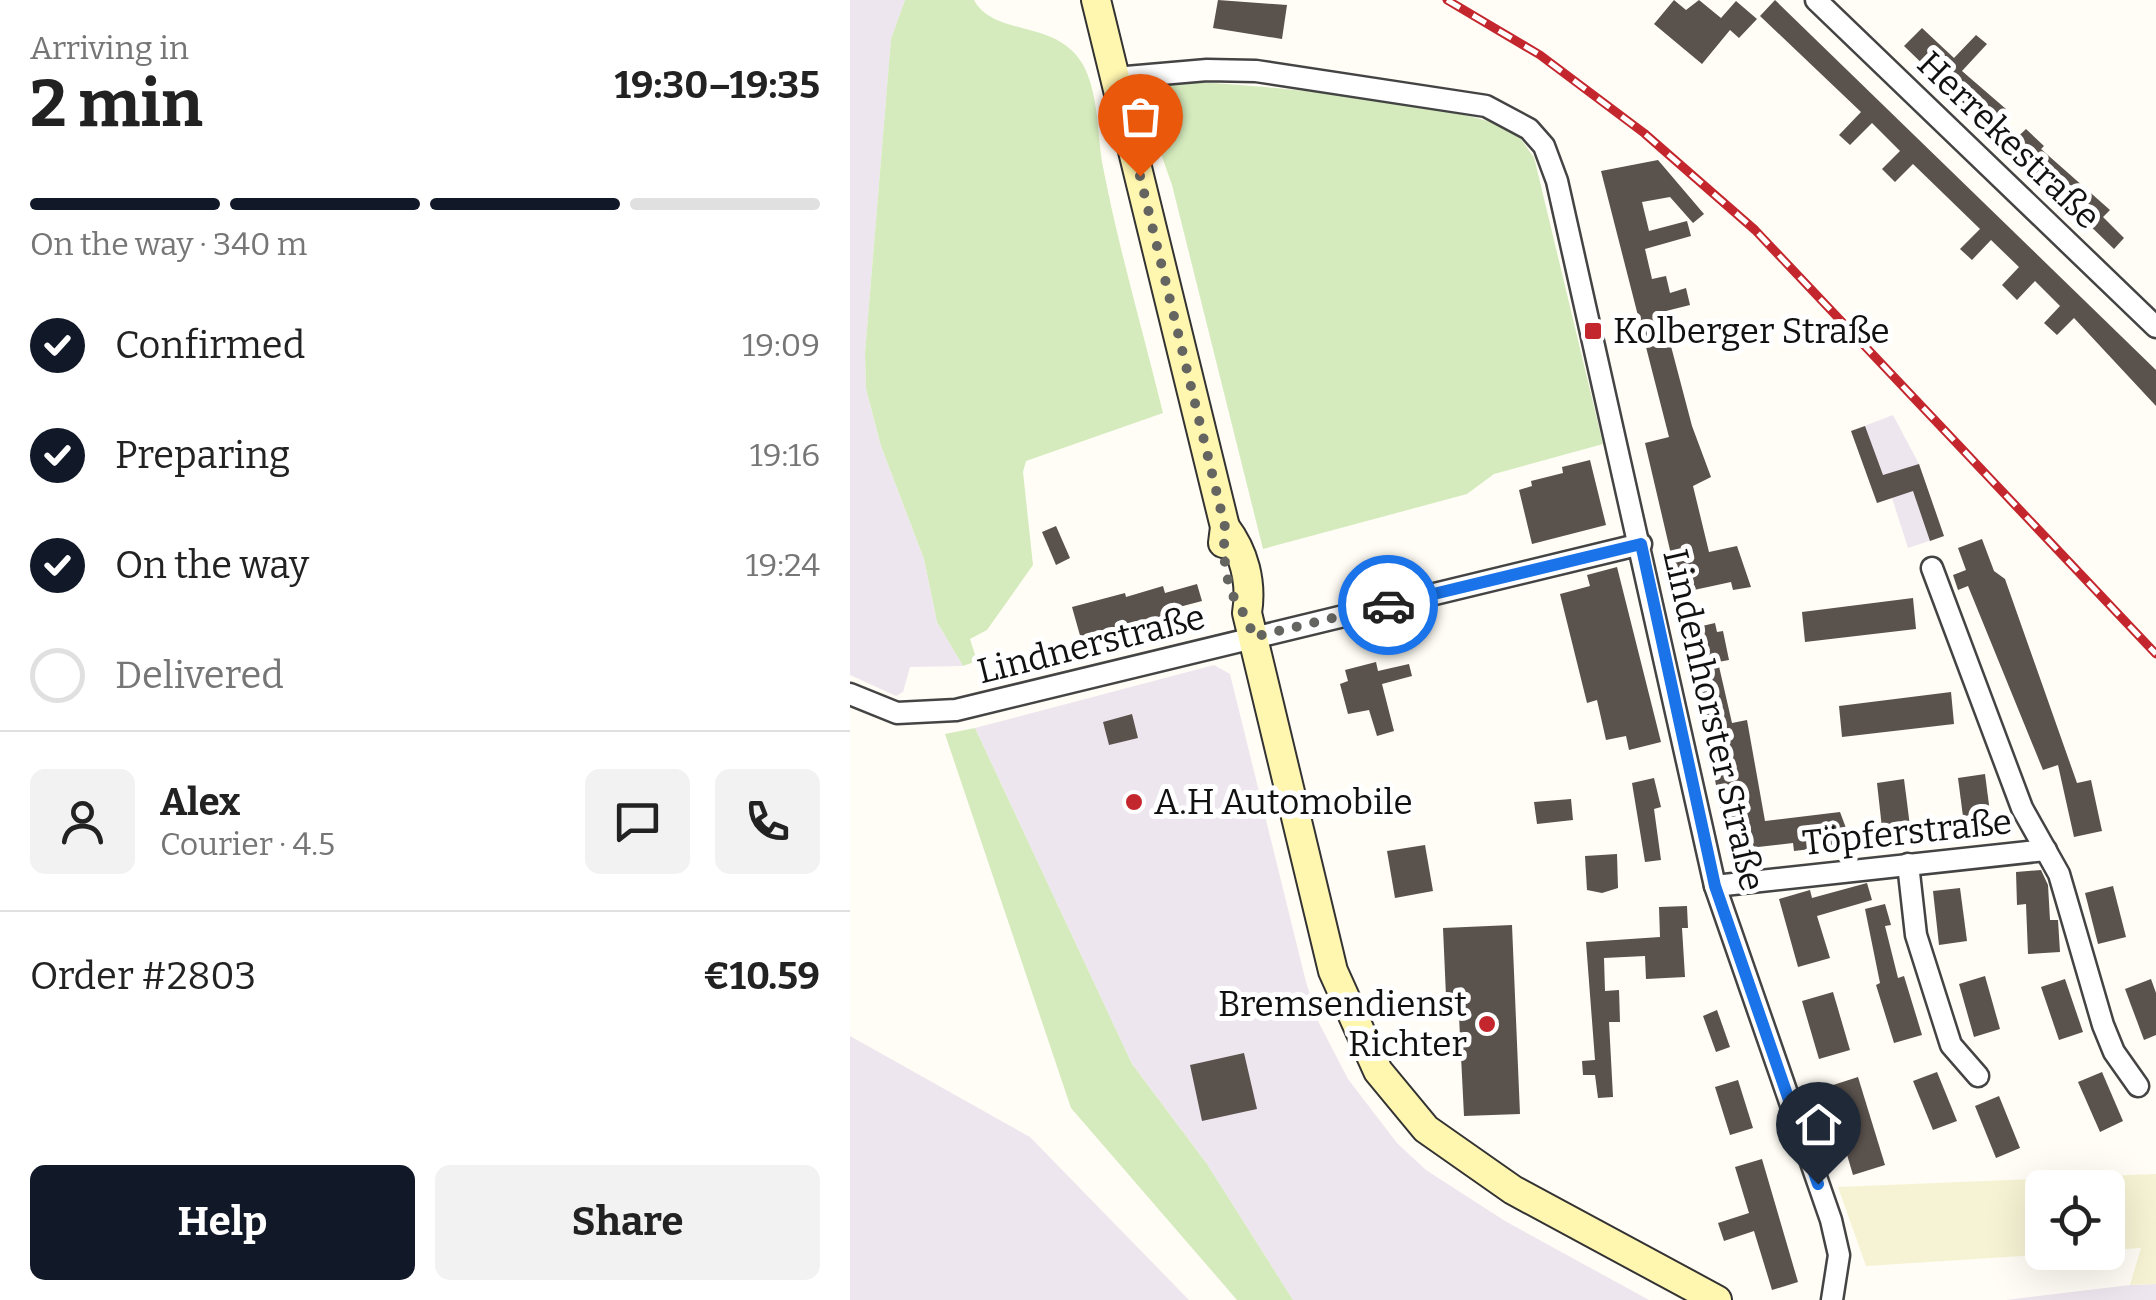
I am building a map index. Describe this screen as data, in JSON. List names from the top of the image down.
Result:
{
  "streets": {
    "street": [
      "Herrekestraße",
      "Lindnerstraße",
      "Lindenhorster Straße",
      "Töpferstraße"
    ]
  },
  "crossings": [
    ["Lindnerstraße", "Lindenhorster Straße"],
    ["Lindenhorster Straße", "Töpferstraße"]
  ],
  "places": {
    "transit": ["Kolberger Straße"],
    "other": ["A.H Automobile", "Bremsendienst Richter"]
  },
  "page": {
    "heading": ["2 min", "Arriving in", "19:30–19:35"],
    "panel": [
      "Alex",
      "Courier · 4.5",
      "Order #2803",
      "€10.59"
    ],
    "bar": "On the way · 340 m",
    "list": [
      ["Confirmed", "19:09"],
      ["Preparing", "19:16"],
      ["On the way", "19:24"],
      "Delivered"
    ],
    "buttons": ["Help", "Share"]
  }
}
